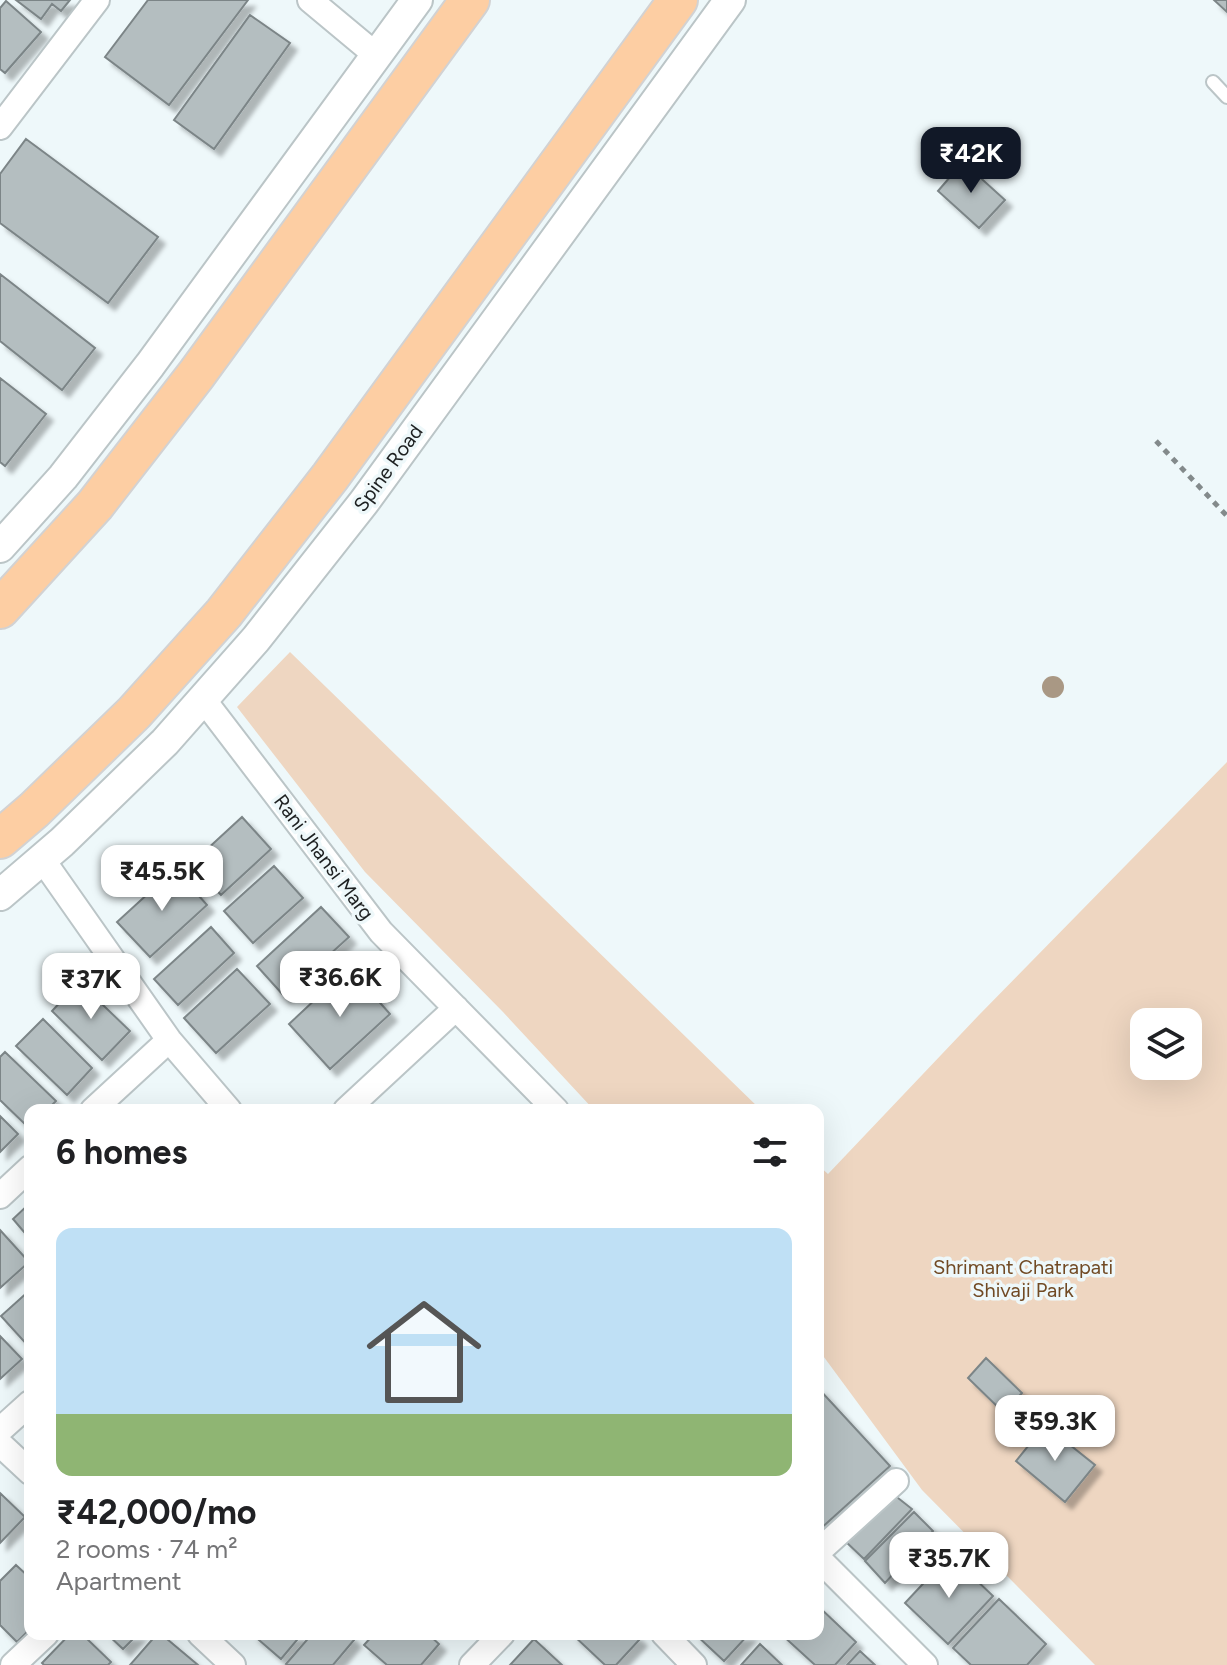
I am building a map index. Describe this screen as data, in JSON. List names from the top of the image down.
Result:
{
  "streets": {
    "main road": ["Spine Road"],
    "street": ["Rani Jhansi Marg"]
  },
  "crossings": [
    ["Spine Road", "Rani Jhansi Marg"]
  ],
  "parks": ["Shrimant Chatrapati Shivaji Park"],
  "page": {
    "price": [
      "₹42K",
      "₹45.5K",
      "₹36.6K",
      "₹37K",
      "₹59.3K",
      "₹35.7K"
    ],
    "heading": "6 homes",
    "list": [
      {
        "name": "₹42,000/mo",
        "note": "2 rooms · 74 m² · Apartment"
      }
    ]
  }
}
